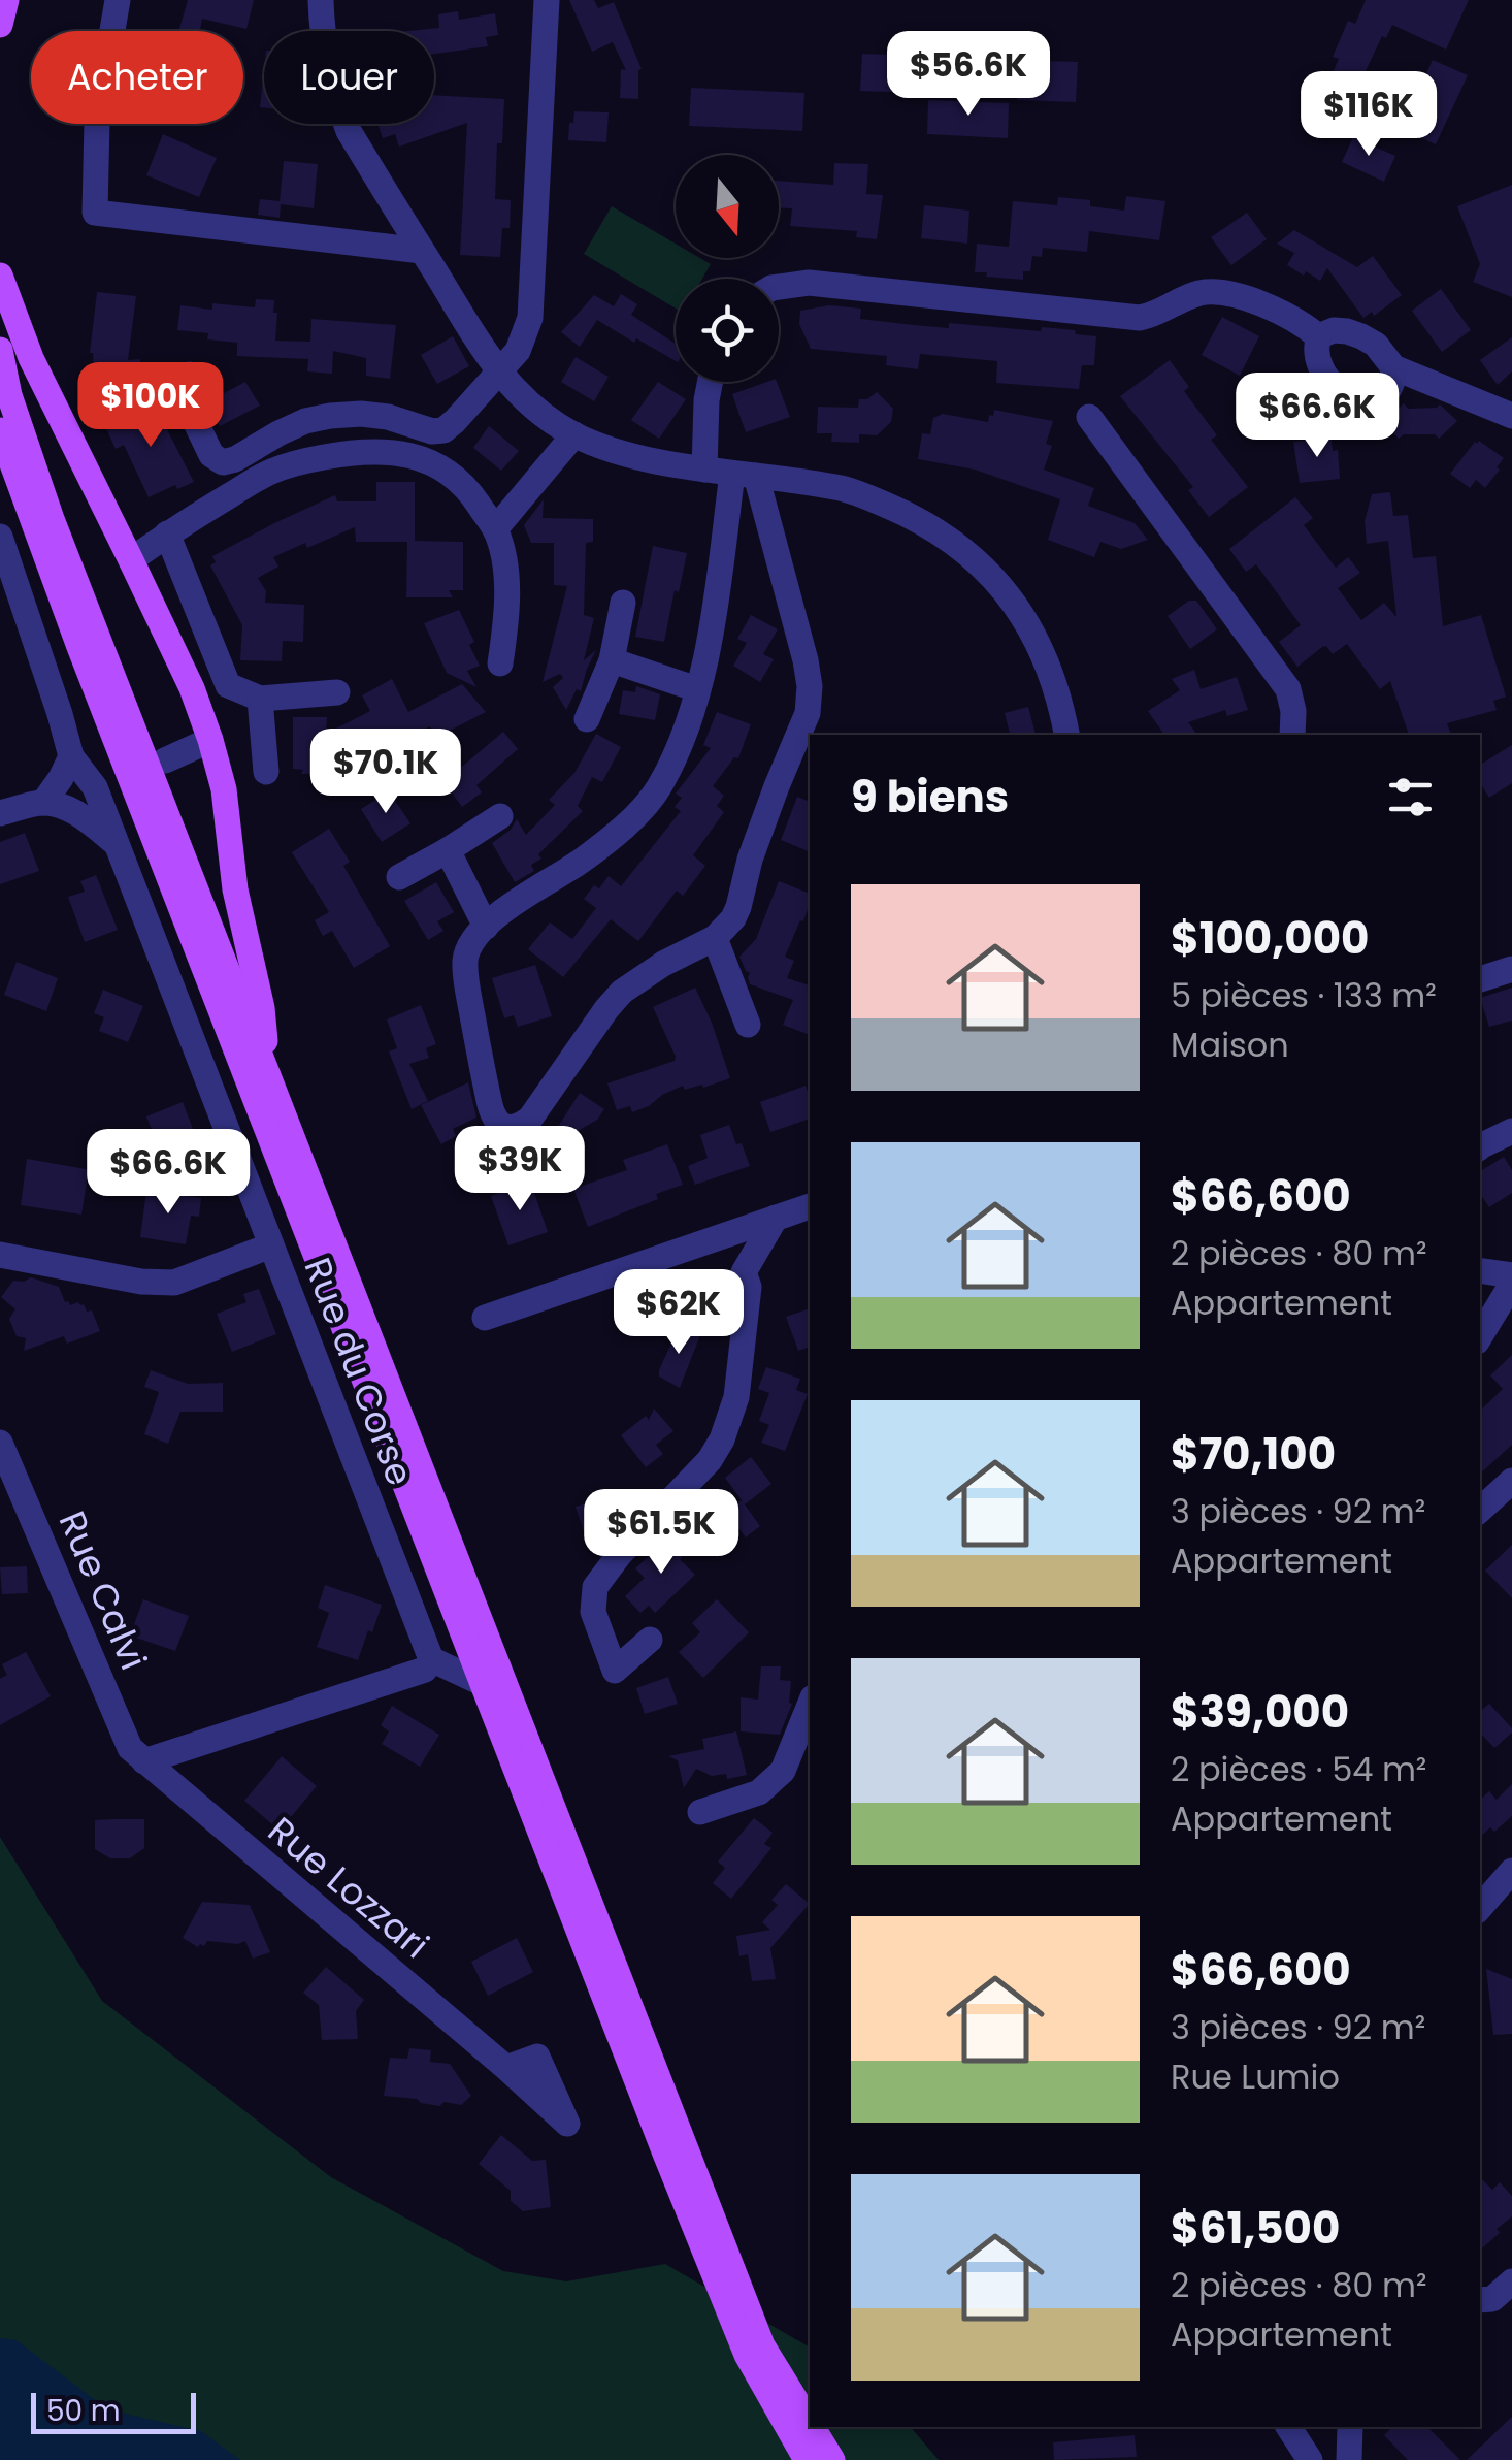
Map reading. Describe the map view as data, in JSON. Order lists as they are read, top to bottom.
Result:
{
  "streets": {
    "street": ["Rue du Corse", "Rue Calvi", "Rue Lozzari"]
  },
  "crossings": [
    ["Rue Calvi", "Rue Lozzari"]
  ],
  "scale_bar": "50 m",
  "north": "bottom",
  "page": {
    "price": [
      "$56.6K",
      "$116K",
      "$100K",
      "$66.6K",
      "$70.1K",
      "$39K",
      "$66.6K",
      "$62K",
      "$61.5K"
    ],
    "chip": ["Acheter", "Louer"],
    "heading": "9 biens",
    "list": [
      {
        "name": "$100,000",
        "note": "5 pièces · 133 m² · Maison"
      },
      {
        "name": "$66,600",
        "note": "2 pièces · 80 m² · Appartement"
      },
      {
        "name": "$70,100",
        "note": "3 pièces · 92 m² · Appartement"
      },
      {
        "name": "$39,000",
        "note": "2 pièces · 54 m² · Appartement"
      },
      {
        "name": "$66,600",
        "note": "3 pièces · 92 m² · Rue Lumio"
      },
      {
        "name": "$61,500",
        "note": "2 pièces · 80 m² · Appartement"
      }
    ],
    "scale": "50 m"
  }
}
